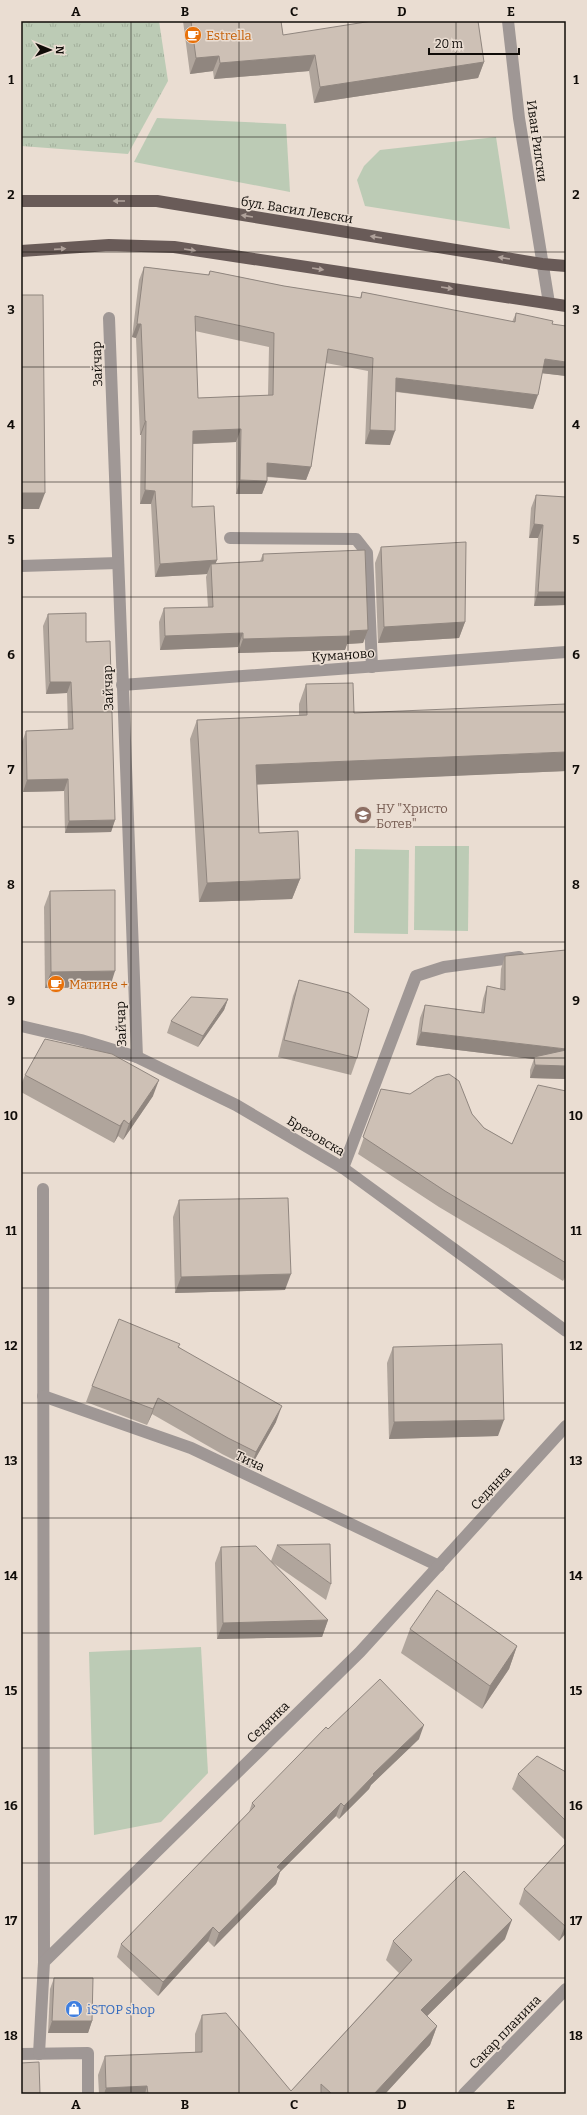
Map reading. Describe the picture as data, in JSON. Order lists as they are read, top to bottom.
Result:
{
  "streets": {
    "main road": ["бул. Васил Левски"],
    "street": [
      "Иван Рилски",
      "Зайчар",
      "Куманово",
      "Брезовска",
      "Тича",
      "Седянка",
      "Сакар планина"
    ]
  },
  "crossings": [
    ["Иван Рилски", "бул. Васил Левски"],
    ["Зайчар", "Куманово"],
    ["Зайчар", "Брезовска"],
    ["Тича", "Седянка"]
  ],
  "places": {
    "cafe": ["Estrella", "Матине +"],
    "school or university": ["НУ \"Христо Ботев\""],
    "shop": ["iSTOP shop"]
  },
  "scale_bar": "20 m",
  "north": "right",
  "grid": {
    "columns": [
      "A",
      "B",
      "C",
      "D",
      "E"
    ],
    "rows": [
      "1",
      "2",
      "3",
      "4",
      "5",
      "6",
      "7",
      "8",
      "9",
      "10",
      "11",
      "12",
      "13",
      "14",
      "15",
      "16",
      "17",
      "18"
    ]
  }
}
